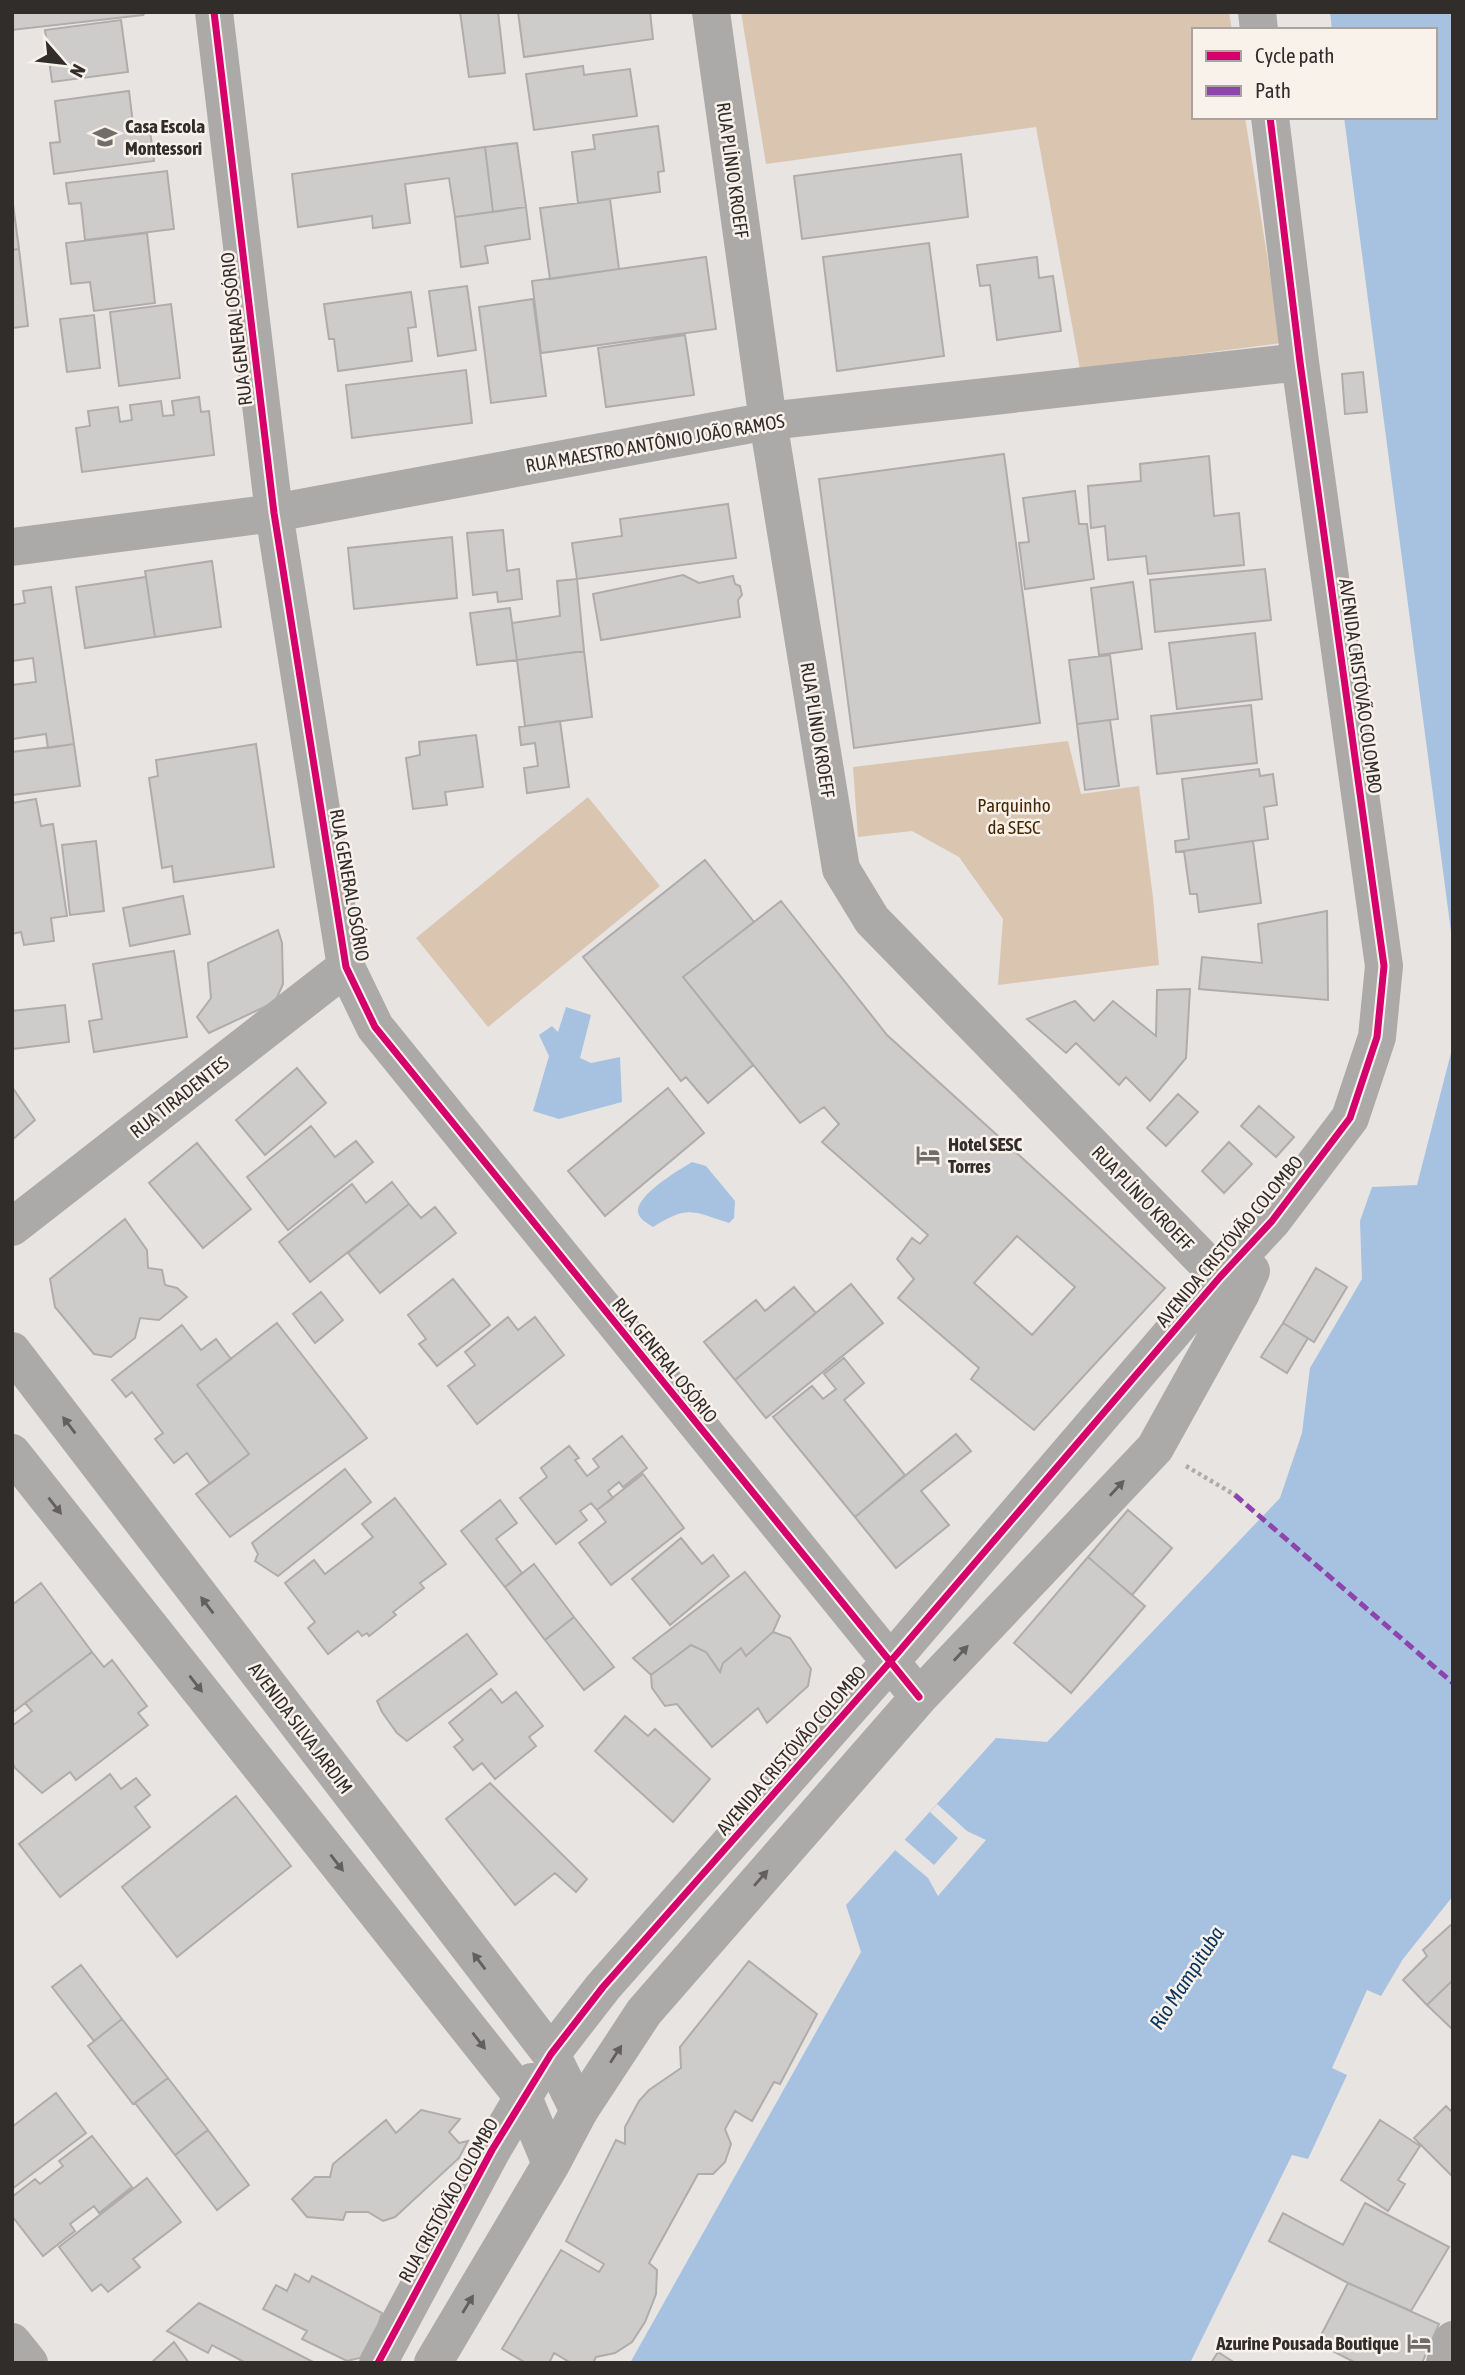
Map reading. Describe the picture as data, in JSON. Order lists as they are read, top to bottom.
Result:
{
  "streets": {
    "street": [
      "RUA PLÍNIO KROEFF",
      "RUA GENERAL OSÓRIO",
      "RUA MAESTRO ANTÔNIO JOÃO RAMOS",
      "AVENIDA CRISTÓVÃO COLOMBO",
      "RUA TIRADENTES",
      "AVENIDA SILVA JARDIM",
      "RUA CRISTÓVÃO COLOMBO"
    ]
  },
  "crossings": [
    ["RUA PLÍNIO KROEFF", "RUA MAESTRO ANTÔNIO JOÃO RAMOS"],
    ["RUA PLÍNIO KROEFF", "AVENIDA CRISTÓVÃO COLOMBO"],
    ["RUA GENERAL OSÓRIO", "RUA MAESTRO ANTÔNIO JOÃO RAMOS"],
    ["RUA GENERAL OSÓRIO", "AVENIDA CRISTÓVÃO COLOMBO"],
    ["RUA GENERAL OSÓRIO", "RUA TIRADENTES"],
    ["RUA MAESTRO ANTÔNIO JOÃO RAMOS", "AVENIDA CRISTÓVÃO COLOMBO"],
    ["AVENIDA CRISTÓVÃO COLOMBO", "AVENIDA SILVA JARDIM"],
    ["AVENIDA CRISTÓVÃO COLOMBO", "RUA CRISTÓVÃO COLOMBO"],
    ["AVENIDA SILVA JARDIM", "RUA CRISTÓVÃO COLOMBO"]
  ],
  "water": ["Rio Mampituba"],
  "parks": ["Parquinho da SESC"],
  "places": {
    "school or university": ["Casa Escola Montessori"],
    "hotel": ["Hotel SESC Torres", "Azurine Pousada Boutique"]
  },
  "legend": ["Cycle path", "Path"],
  "north": "bottom right"
}
